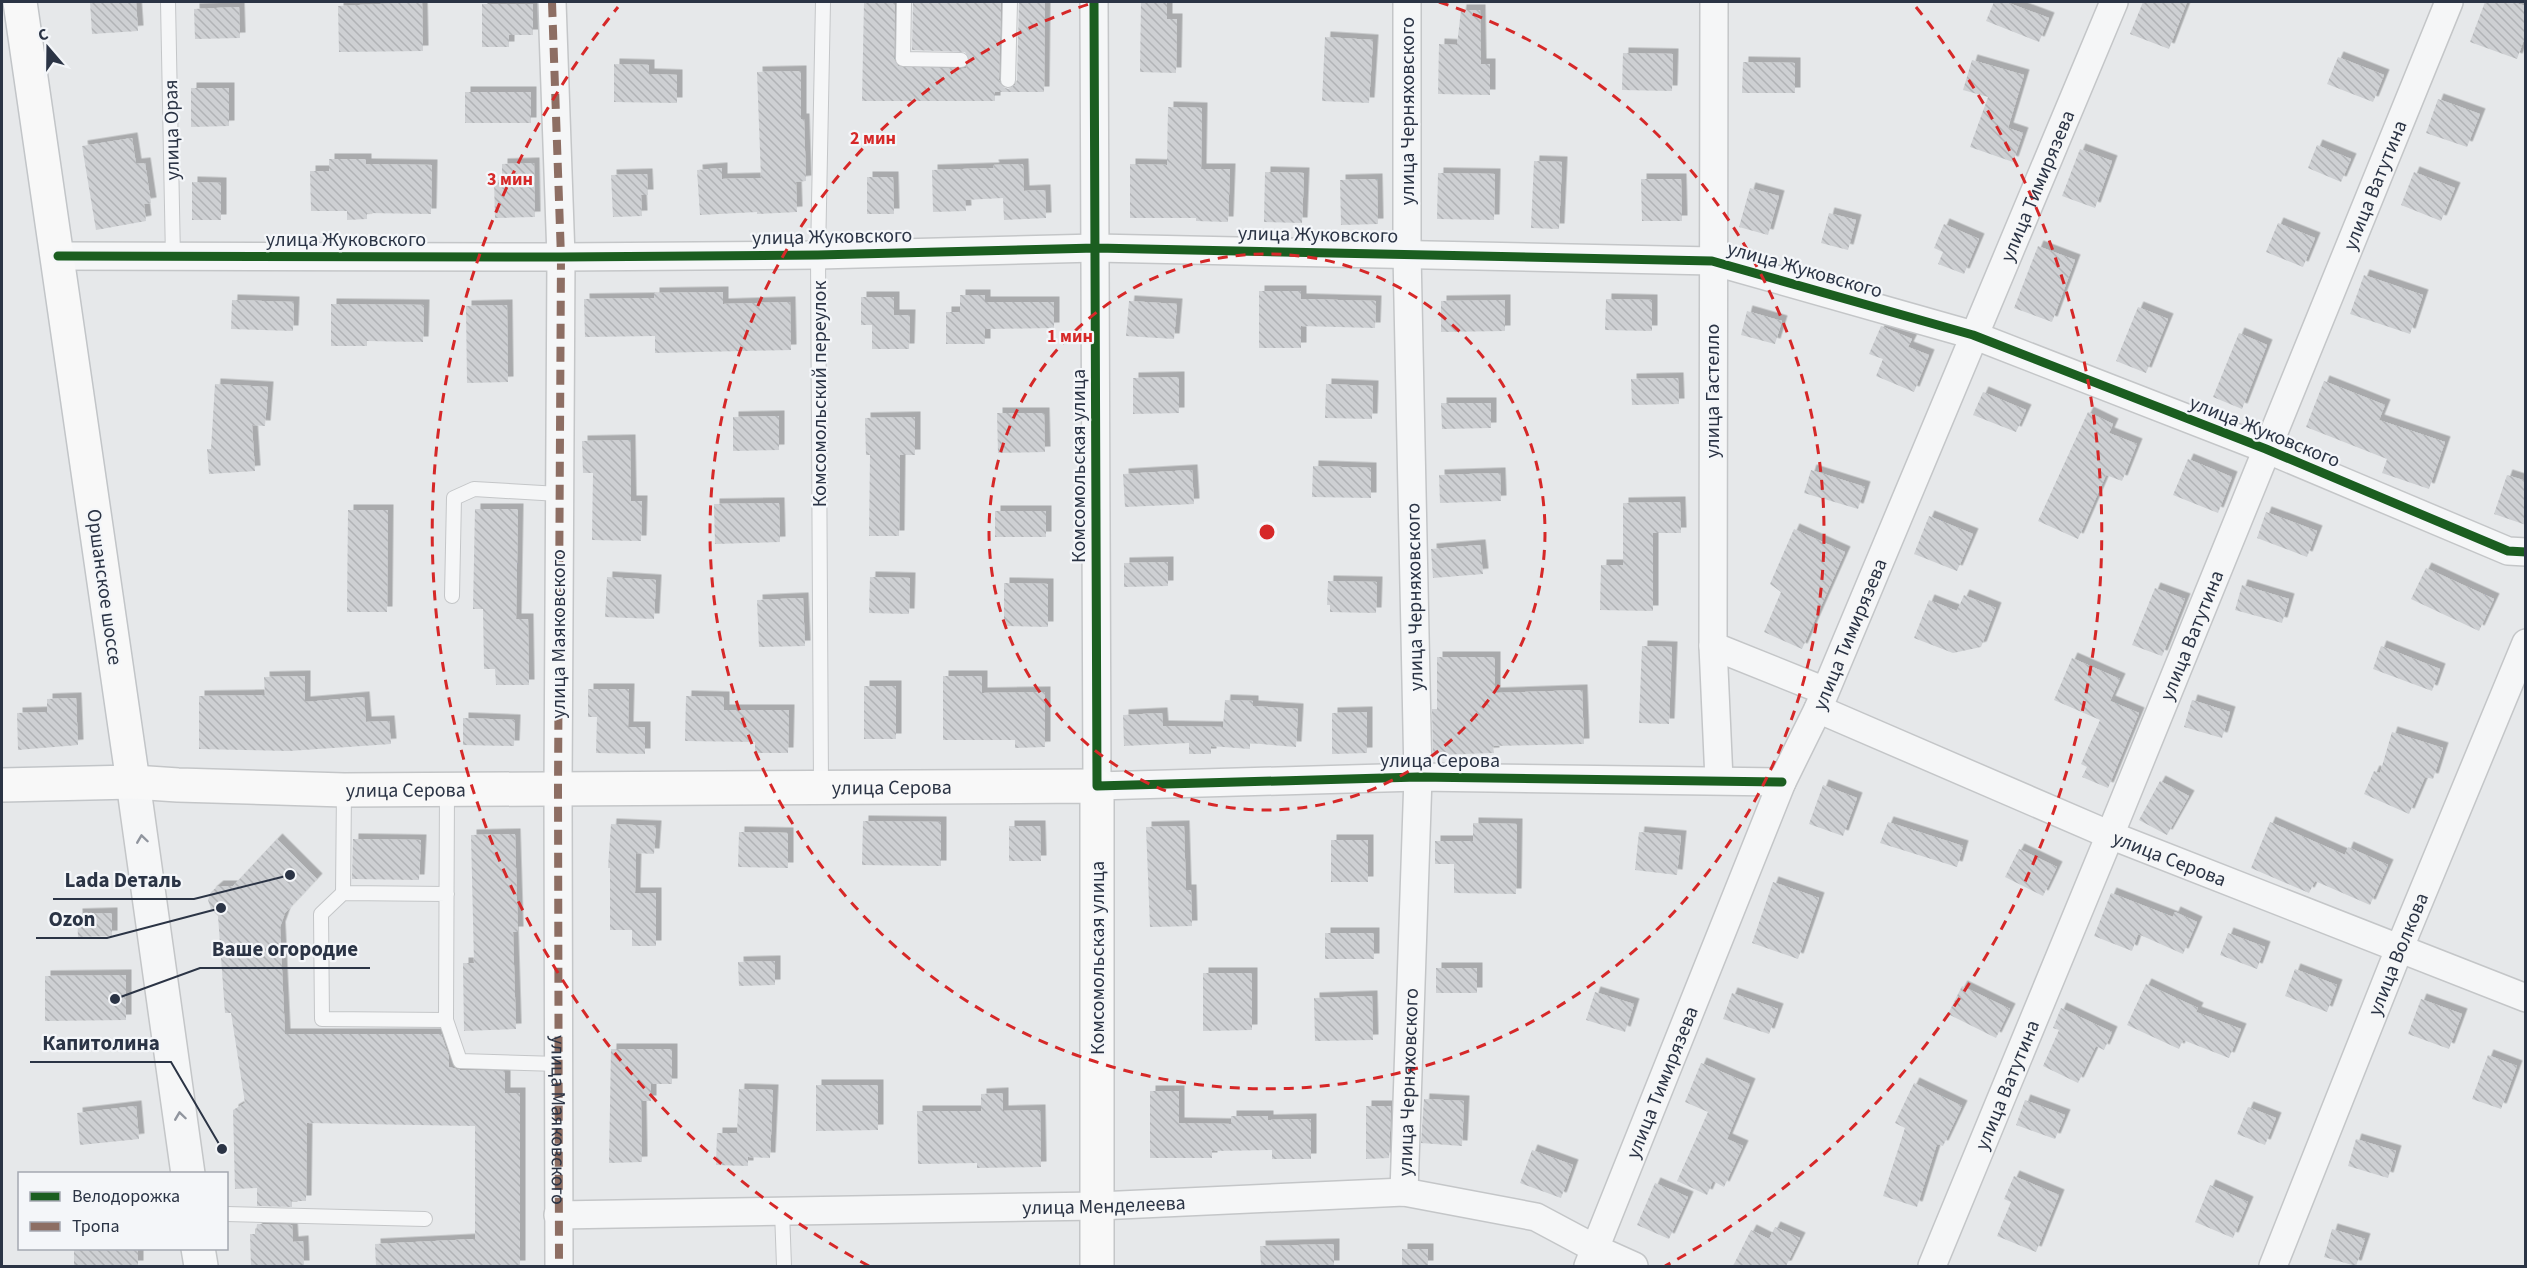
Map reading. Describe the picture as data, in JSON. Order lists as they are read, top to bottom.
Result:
{
  "streets": {
    "main road": ["Комсомольская улица", "Оршанское шоссе", "улица Серова"],
    "street": [
      "улица Черняховского",
      "улица Ватутина",
      "улица Тимирязева",
      "улица Жуковского",
      "улица Гастелло",
      "улица Маяковского",
      "улица Волкова",
      "улица Менделеева"
    ],
    "lane": ["улица Орая", "Комсомольский переулок"]
  },
  "crossings": [
    ["улица Черняховского", "улица Жуковского"],
    ["улица Черняховского", "улица Серова"],
    ["улица Черняховского", "улица Менделеева"],
    ["улица Орая", "улица Жуковского"],
    ["улица Ватутина", "улица Жуковского"],
    ["улица Ватутина", "улица Серова"],
    ["улица Тимирязева", "улица Жуковского"],
    ["улица Тимирязева", "улица Серова"],
    ["улица Тимирязева", "улица Менделеева"],
    ["улица Жуковского", "улица Гастелло"],
    ["улица Жуковского", "Комсомольский переулок"],
    ["улица Жуковского", "Комсомольская улица"],
    ["улица Жуковского", "Оршанское шоссе"],
    ["улица Жуковского", "улица Маяковского"],
    ["улица Гастелло", "улица Серова"],
    ["Комсомольский переулок", "улица Серова"],
    ["Комсомольская улица", "улица Серова"],
    ["Комсомольская улица", "улица Менделеева"],
    ["Оршанское шоссе", "улица Серова"],
    ["улица Маяковского", "улица Серова"],
    ["улица Маяковского", "улица Менделеева"],
    ["улица Серова", "улица Волкова"]
  ],
  "places": [
    "Lada Dеталь",
    "Ozon",
    "Ваше огородие",
    "Капитолина"
  ],
  "legend": ["Велодорожка", "Тропа"],
  "north": "top",
  "rings": ["2 мин", "3 мин", "1 мин"]
}
